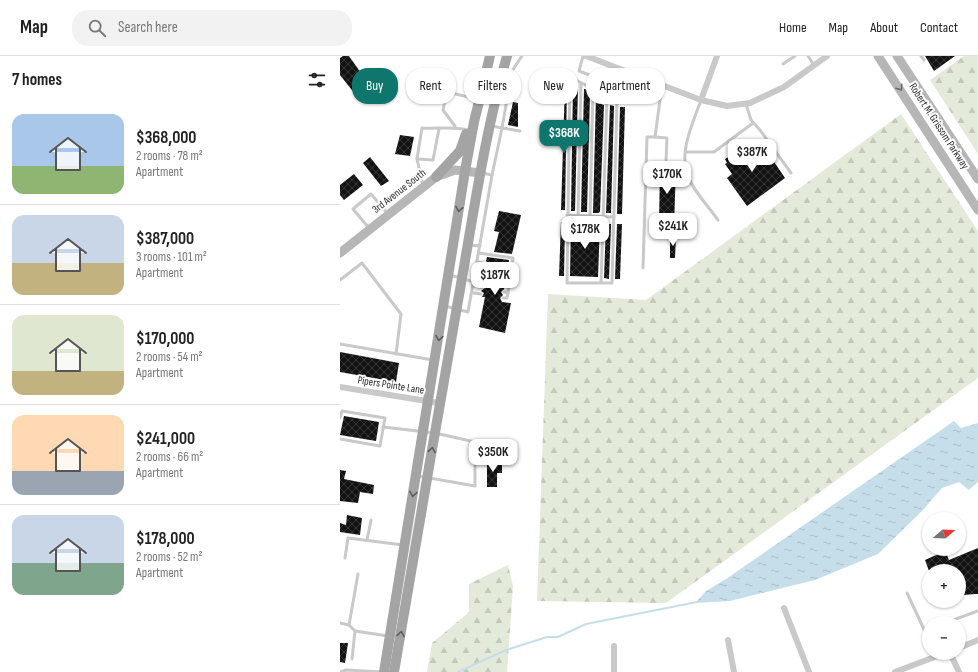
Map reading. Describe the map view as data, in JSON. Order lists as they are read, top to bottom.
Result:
{
  "streets": {
    "main road": ["Robert M. Grissom Parkway", "3rd Avenue South"],
    "street": ["Pipers Pointe Lane"]
  },
  "north": "right",
  "page": {
    "header": "Map",
    "search": "Search here",
    "nav": [
      "Home",
      "Map",
      "About",
      "Contact"
    ],
    "heading": "7 homes",
    "chip": [
      "Buy",
      "Rent",
      "Filters",
      "New",
      "Apartment"
    ],
    "list": [
      {
        "name": "$368,000",
        "note": "2 rooms · 78 m² · Apartment"
      },
      {
        "name": "$387,000",
        "note": "3 rooms · 101 m² · Apartment"
      },
      {
        "name": "$170,000",
        "note": "2 rooms · 54 m² · Apartment"
      },
      {
        "name": "$241,000",
        "note": "2 rooms · 66 m² · Apartment"
      },
      {
        "name": "$178,000",
        "note": "2 rooms · 52 m² · Apartment"
      }
    ],
    "price": [
      "$368K",
      "$387K",
      "$170K",
      "$241K",
      "$178K",
      "$187K",
      "$350K"
    ],
    "map_buttons": ["+", "−"]
  }
}
